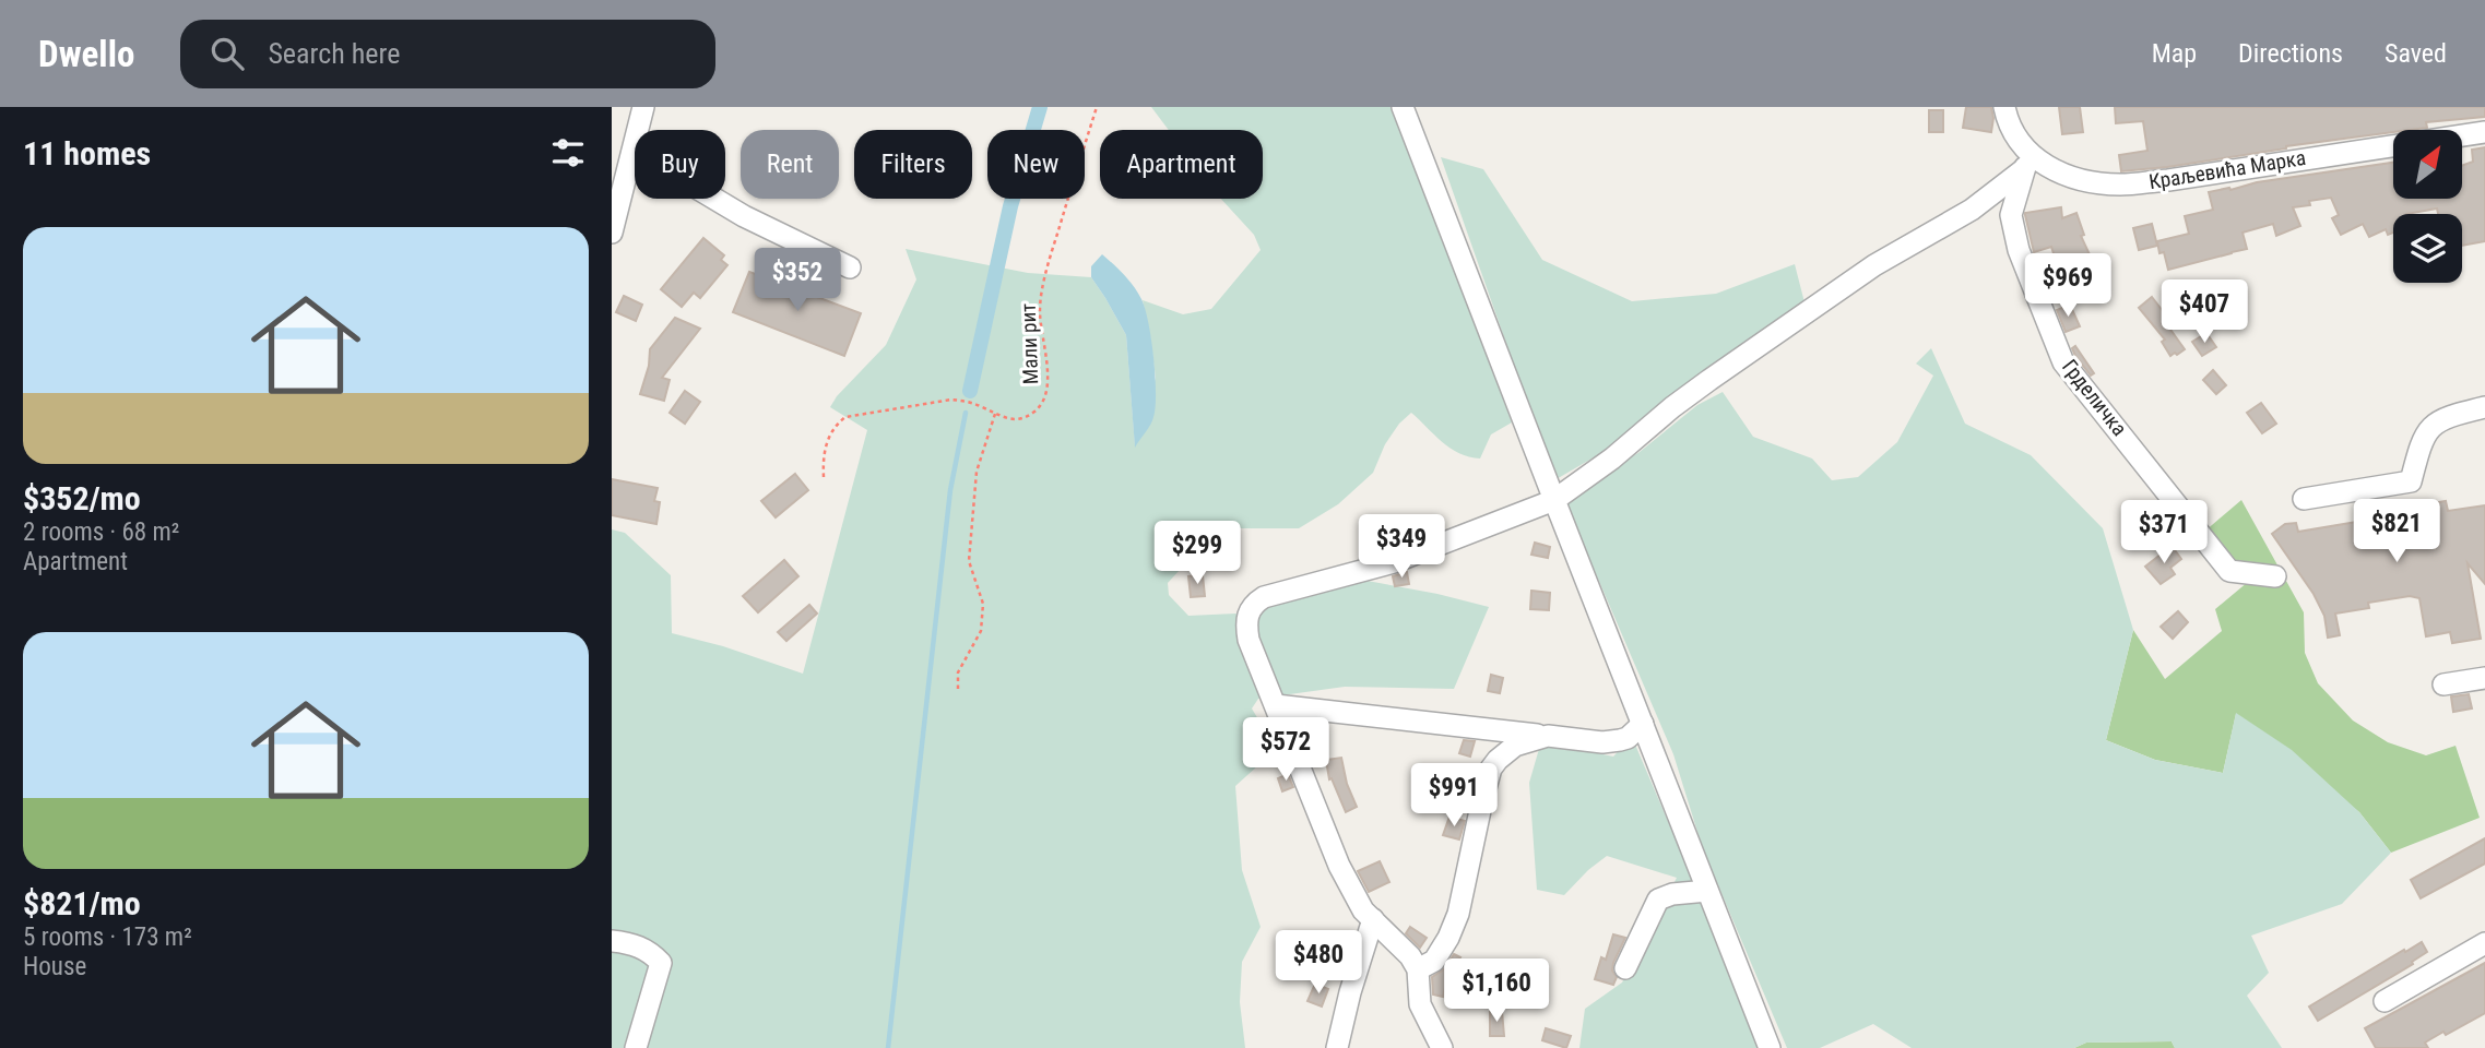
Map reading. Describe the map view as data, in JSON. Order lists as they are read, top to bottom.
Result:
{
  "streets": {
    "street": ["Краљевића Марка", "Грделичка"],
    "path": ["Мали рит"]
  },
  "crossings": [
    ["Краљевића Марка", "Грделичка"]
  ],
  "north": "top right",
  "page": {
    "header": "Dwello",
    "search": "Search here",
    "nav": ["Map", "Directions", "Saved"],
    "heading": "11 homes",
    "chip": [
      "Buy",
      "Rent",
      "Filters",
      "New",
      "Apartment"
    ],
    "list": [
      {
        "name": "$352/mo",
        "note": "2 rooms · 68 m² · Apartment"
      },
      {
        "name": "$821/mo",
        "note": "5 rooms · 173 m² · House"
      }
    ],
    "price": [
      "$352",
      "$969",
      "$407",
      "$821",
      "$371",
      "$349",
      "$299",
      "$572",
      "$991",
      "$480",
      "$1,160"
    ]
  }
}
